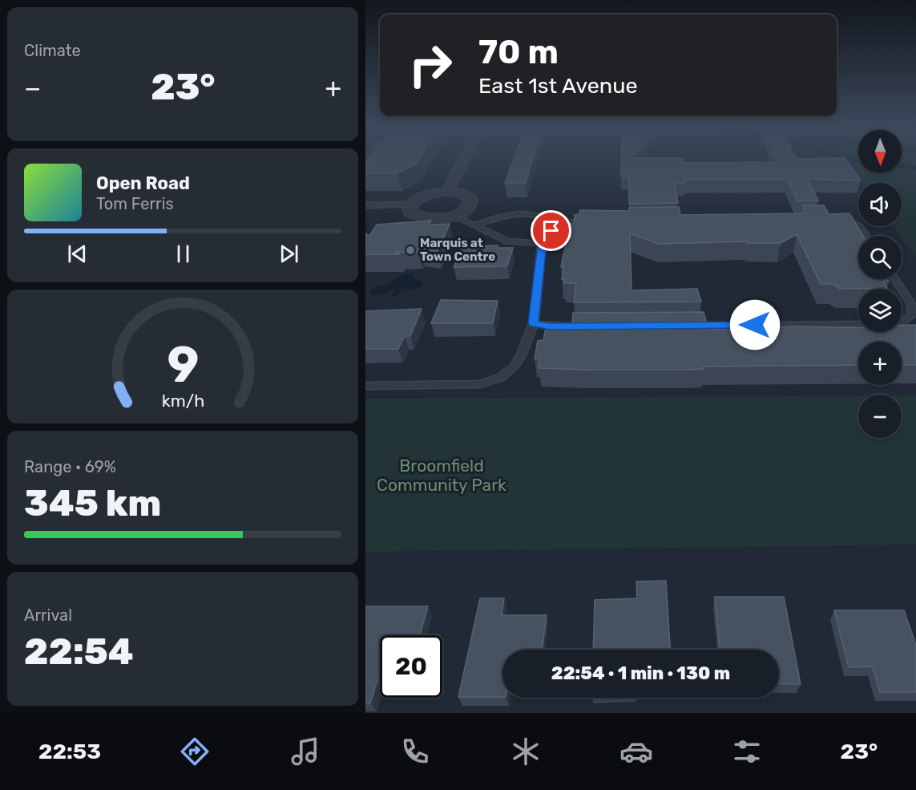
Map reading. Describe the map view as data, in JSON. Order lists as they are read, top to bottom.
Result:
{
  "parks": ["Broomfield Community Park"],
  "places": ["Marquis at Town Centre"],
  "north": "bottom",
  "page": {
    "tile": [
      "Climate",
      ["Range · 69%", "345 km"],
      ["Arrival", "22:54"]
    ],
    "turn": ["70 m", "East 1st Avenue"],
    "heat": ["−", "23°", "+"],
    "map_buttons": ["+", "−"],
    "song": ["Open Road", "Tom Ferris"],
    "limit": "20",
    "trip": "22:54 · 1 min · 130 m",
    "tabs": ["22:53", "23°"],
    "gauge": ["9", "km/h"]
  }
}
